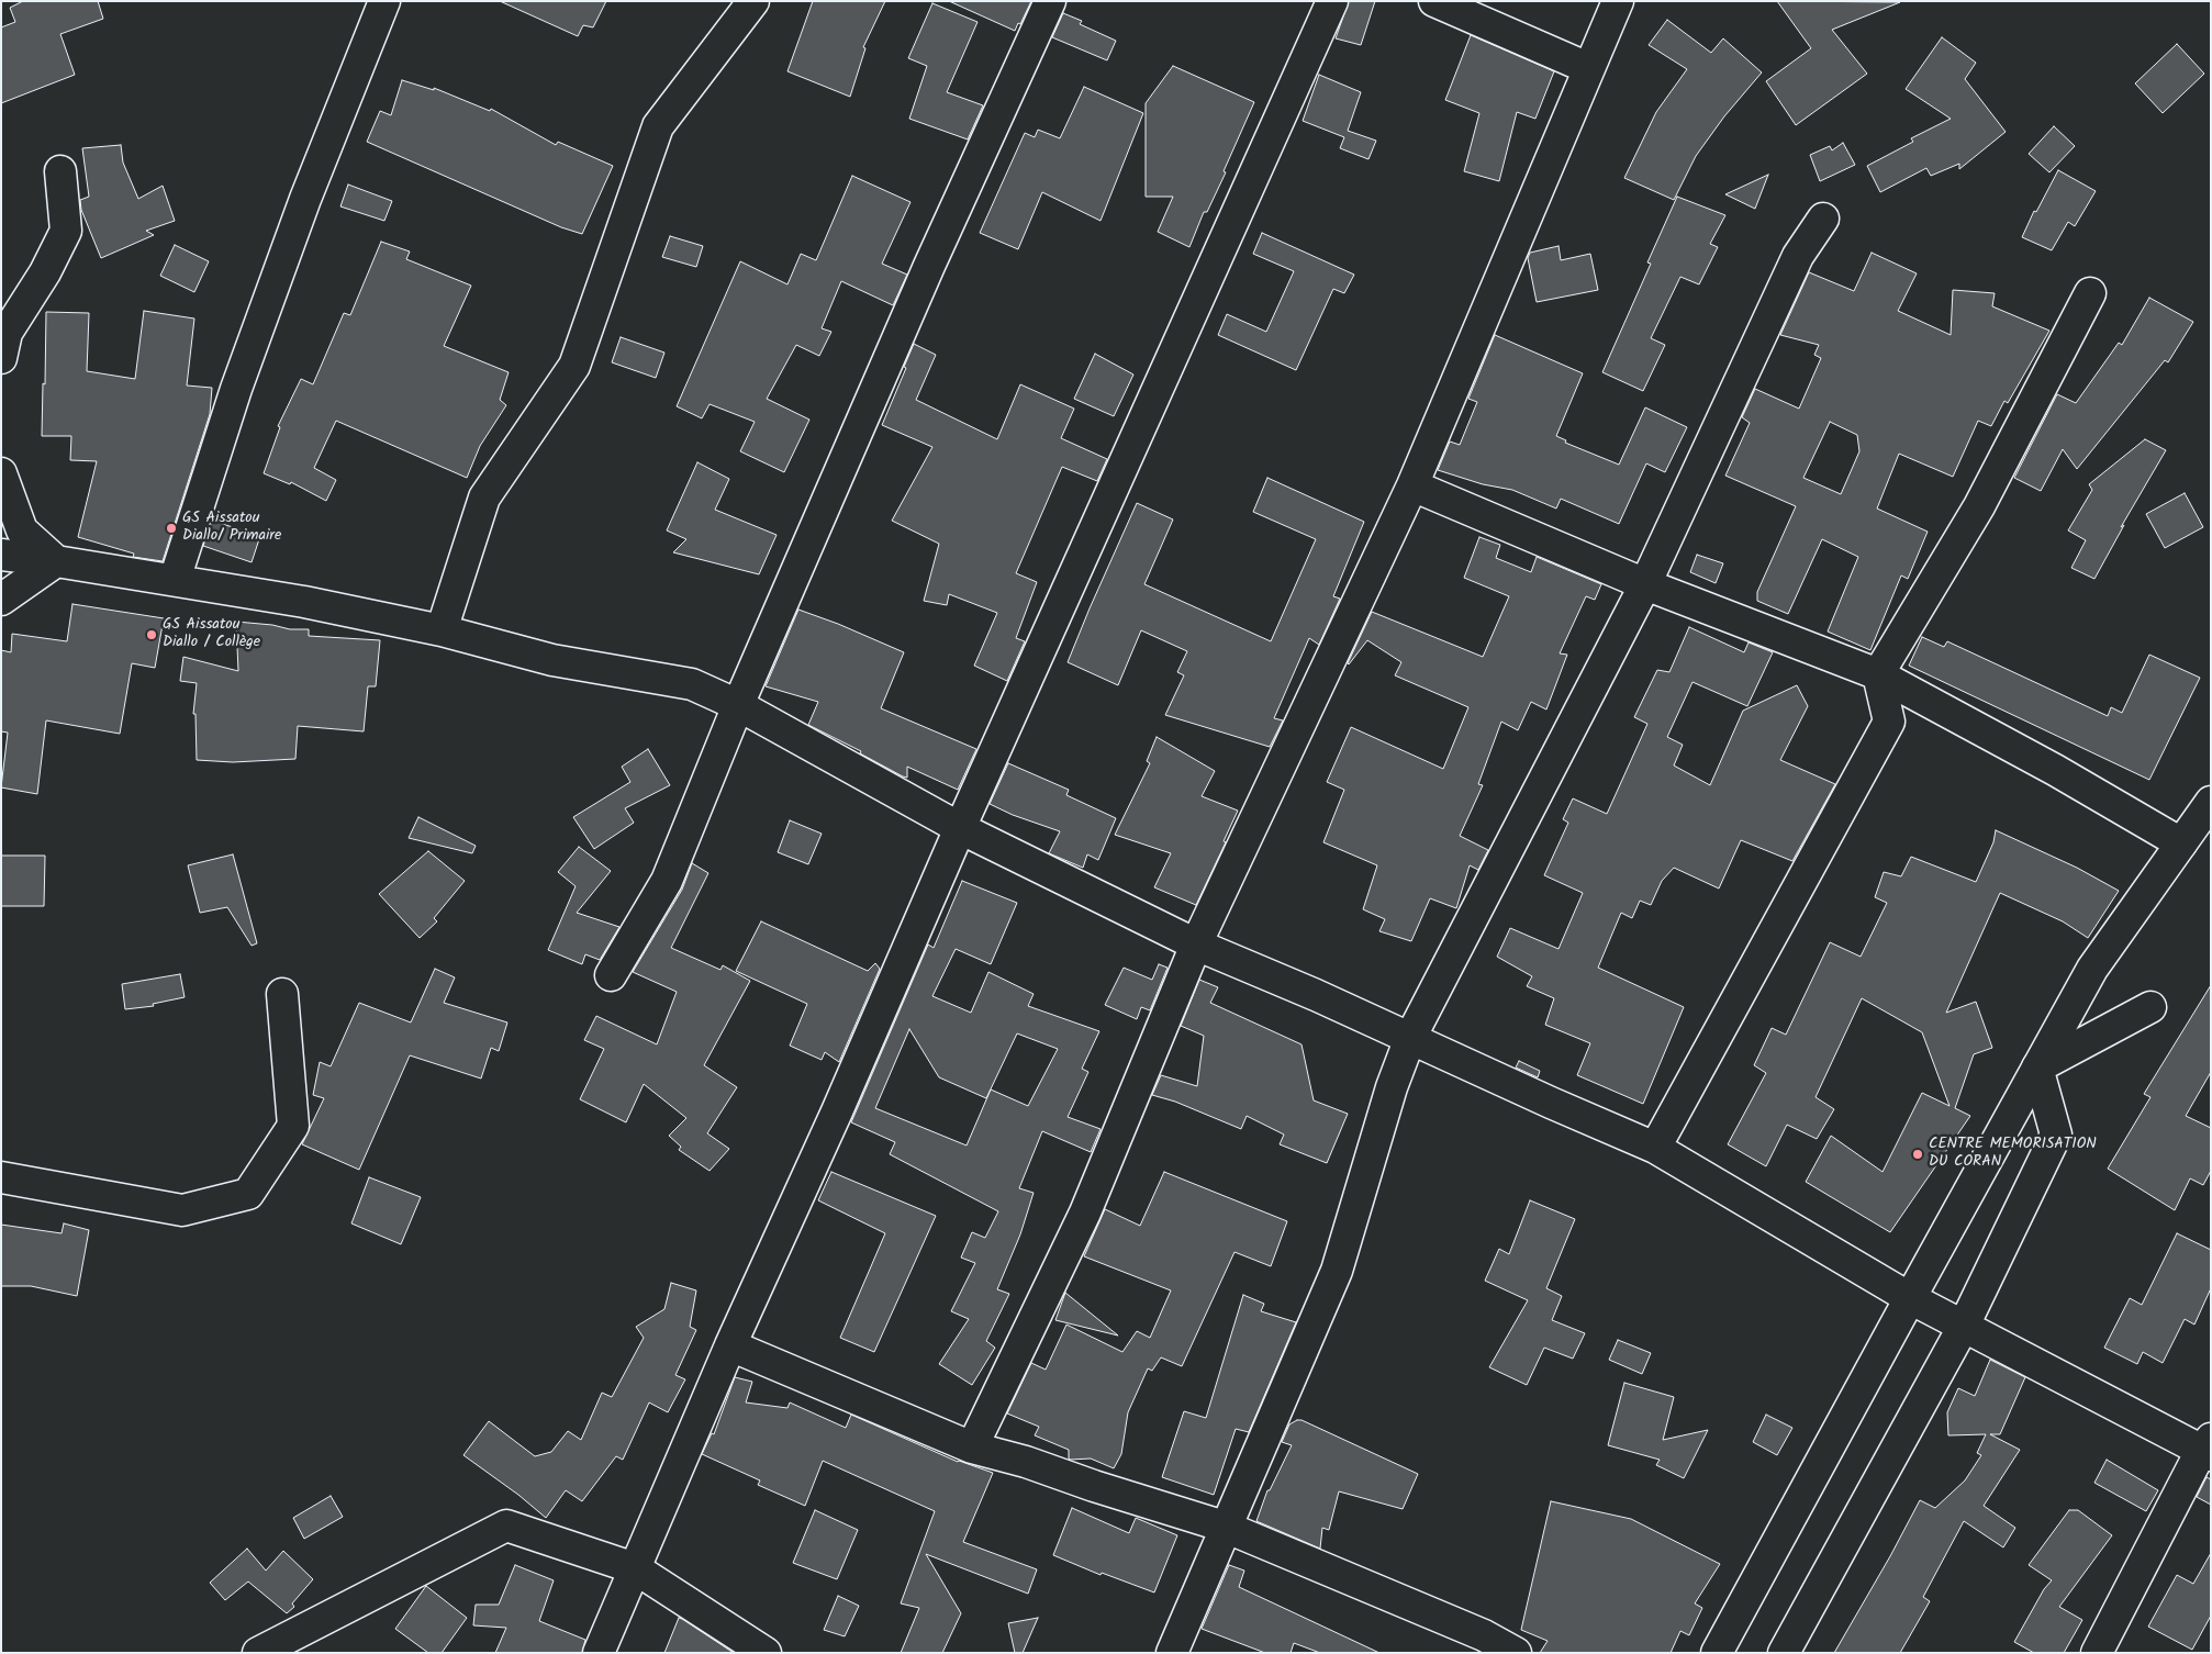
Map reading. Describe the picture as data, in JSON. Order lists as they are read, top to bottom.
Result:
{
  "places": ["GS Aissatou Diallo/ Primaire", "GS Aissatou Diallo / Collège", "CENTRE MEMORISATION DU CORAN"]
}
